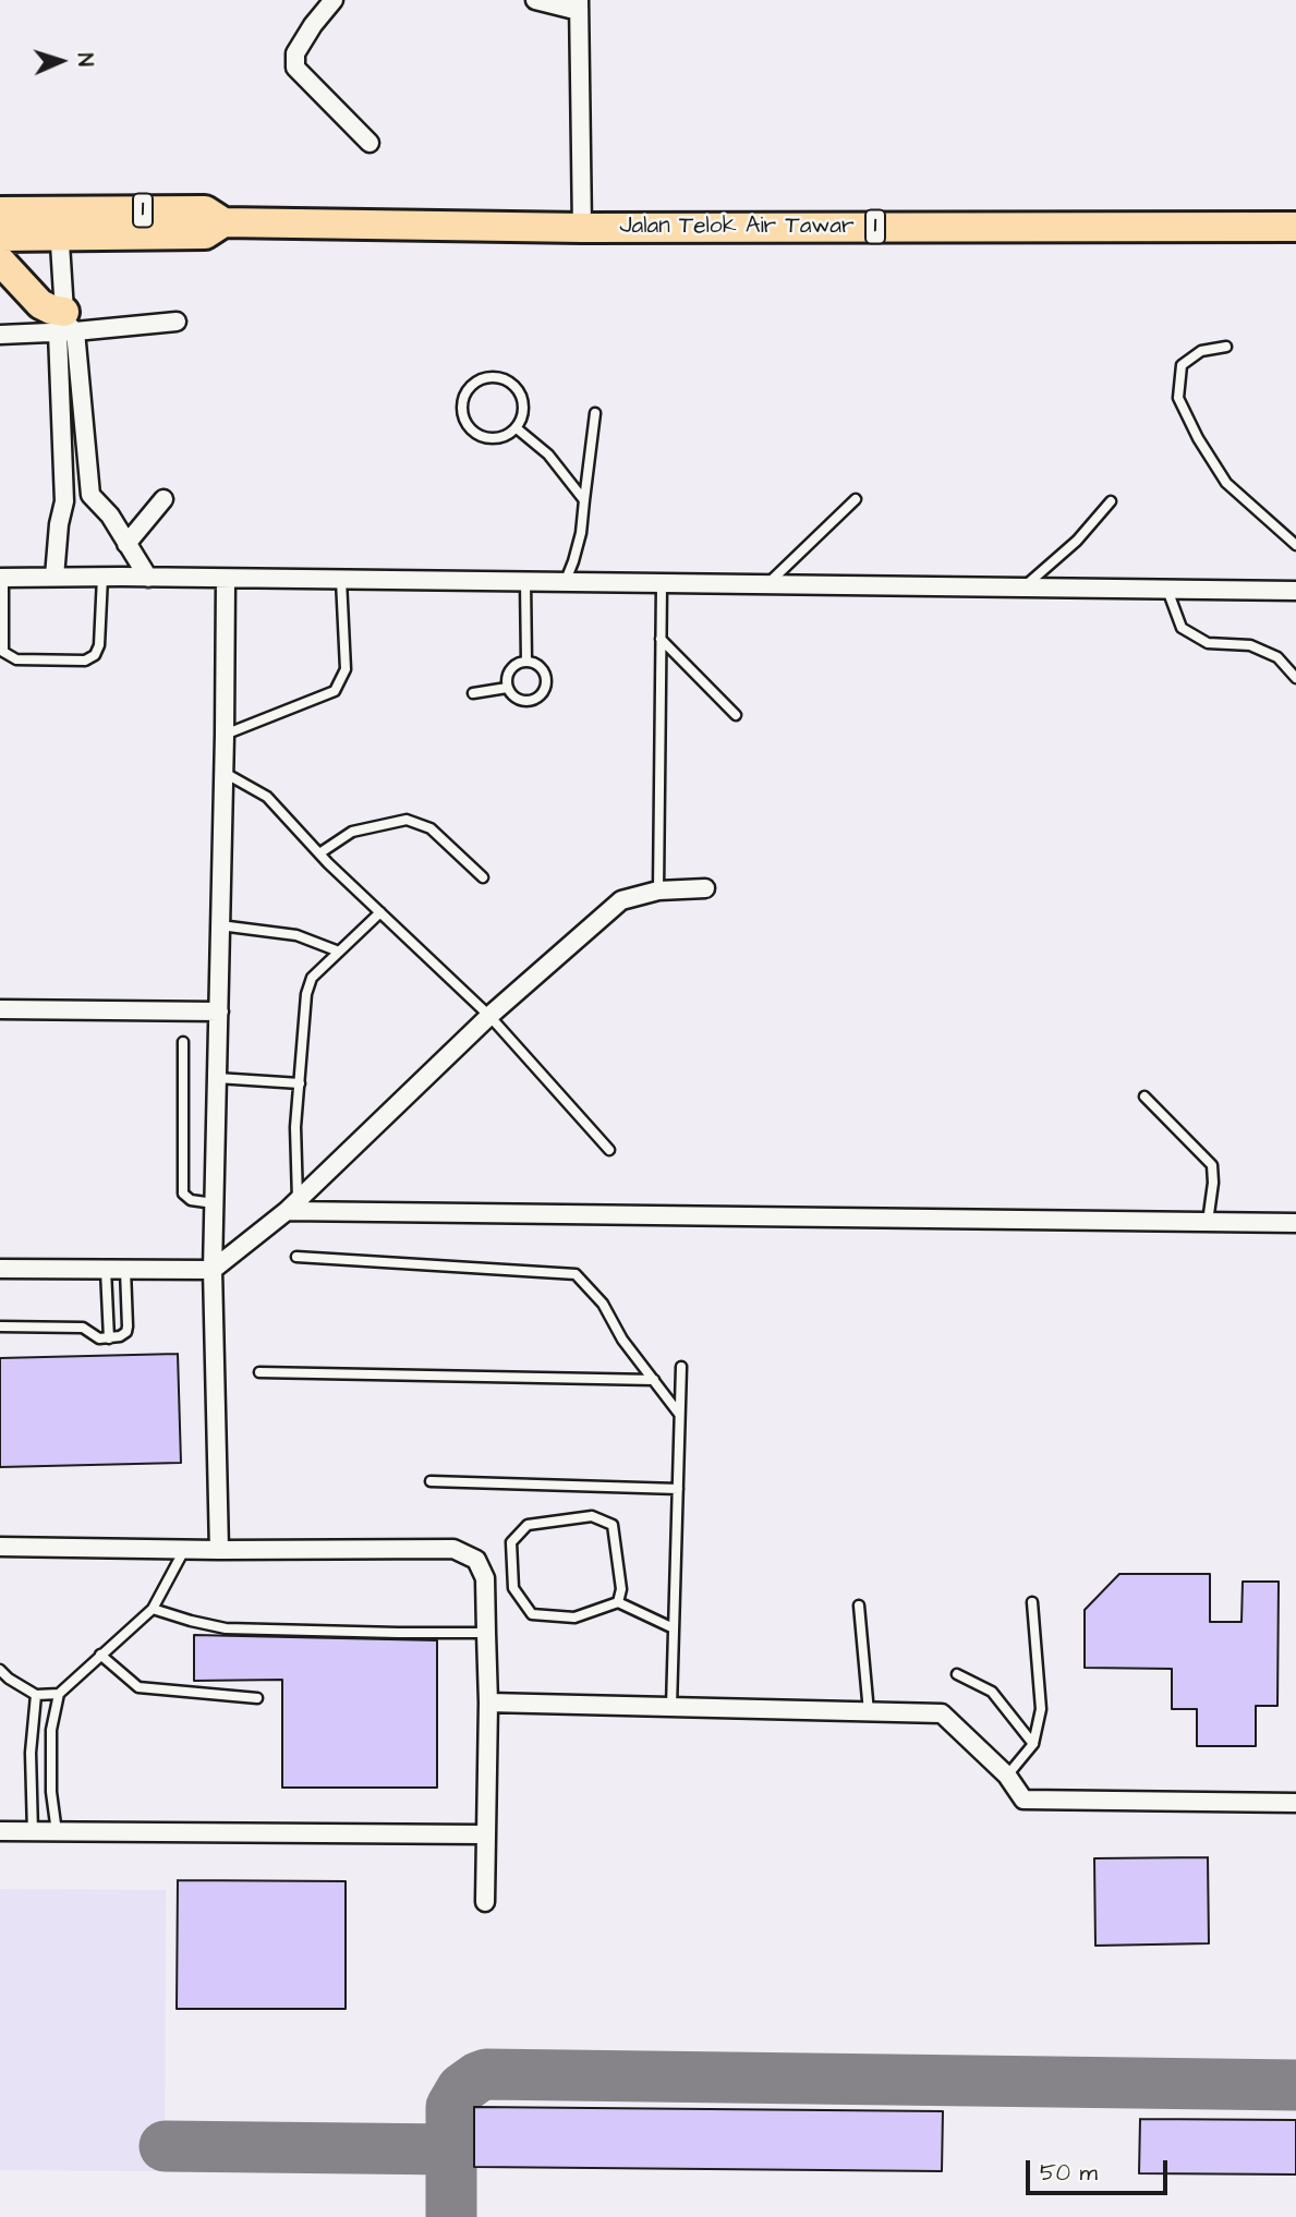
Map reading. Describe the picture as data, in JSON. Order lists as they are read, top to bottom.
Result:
{
  "streets": {
    "main road": ["1", "Jalan Telok Air Tawar"]
  },
  "scale_bar": "50 m",
  "north": "right"
}
